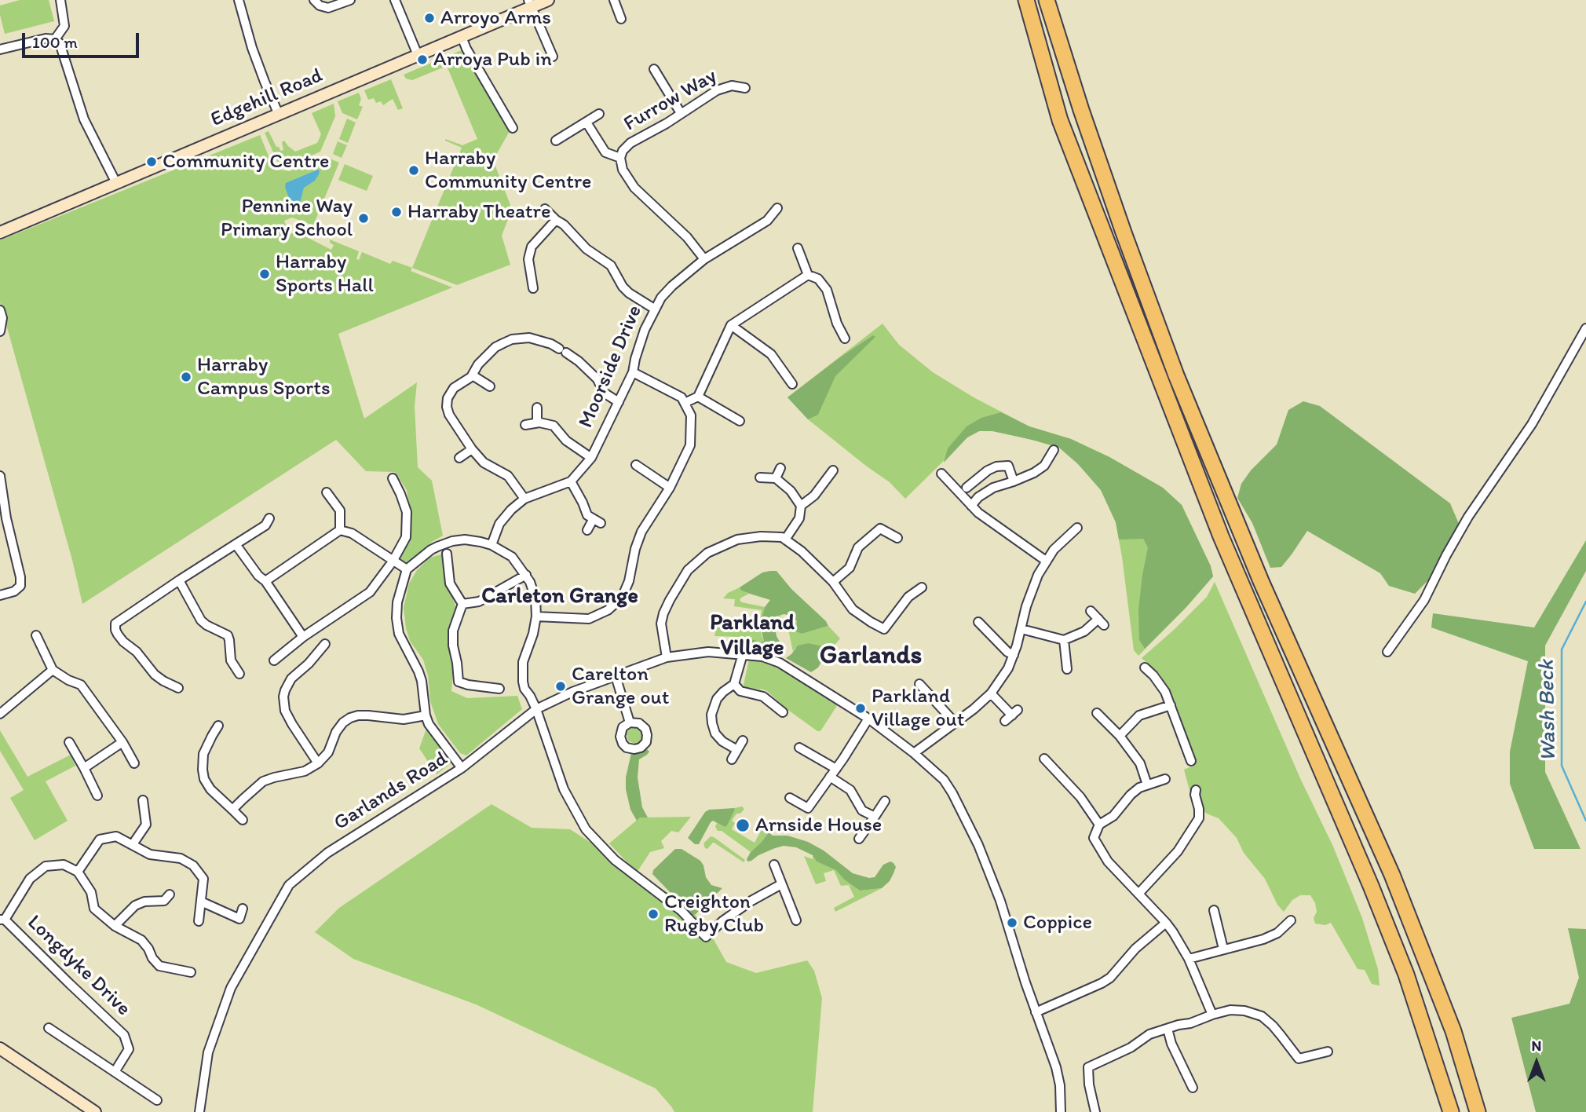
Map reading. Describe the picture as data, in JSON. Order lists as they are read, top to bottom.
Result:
{
  "streets": {
    "street": [
      "Edgehill Road",
      "Furrow Way",
      "Moorside Drive",
      "Garlands Road",
      "Longdyke Drive"
    ]
  },
  "districts": ["Carleton Grange", "Parkland Village", "Garlands"],
  "water": ["Wash Beck"],
  "places": [
    "Arroyo Arms",
    "Arroya Pub in",
    "Community Centre",
    "Harraby Community Centre",
    "Harraby Theatre",
    "Pennine Way Primary School",
    "Harraby Sports Hall",
    "Harraby Campus Sports",
    "Carelton Grange out",
    "Parkland Village out",
    "Arnside House",
    "Creighton Rugby Club",
    "Coppice"
  ],
  "scale_bar": "100 m",
  "north": "top"
}
